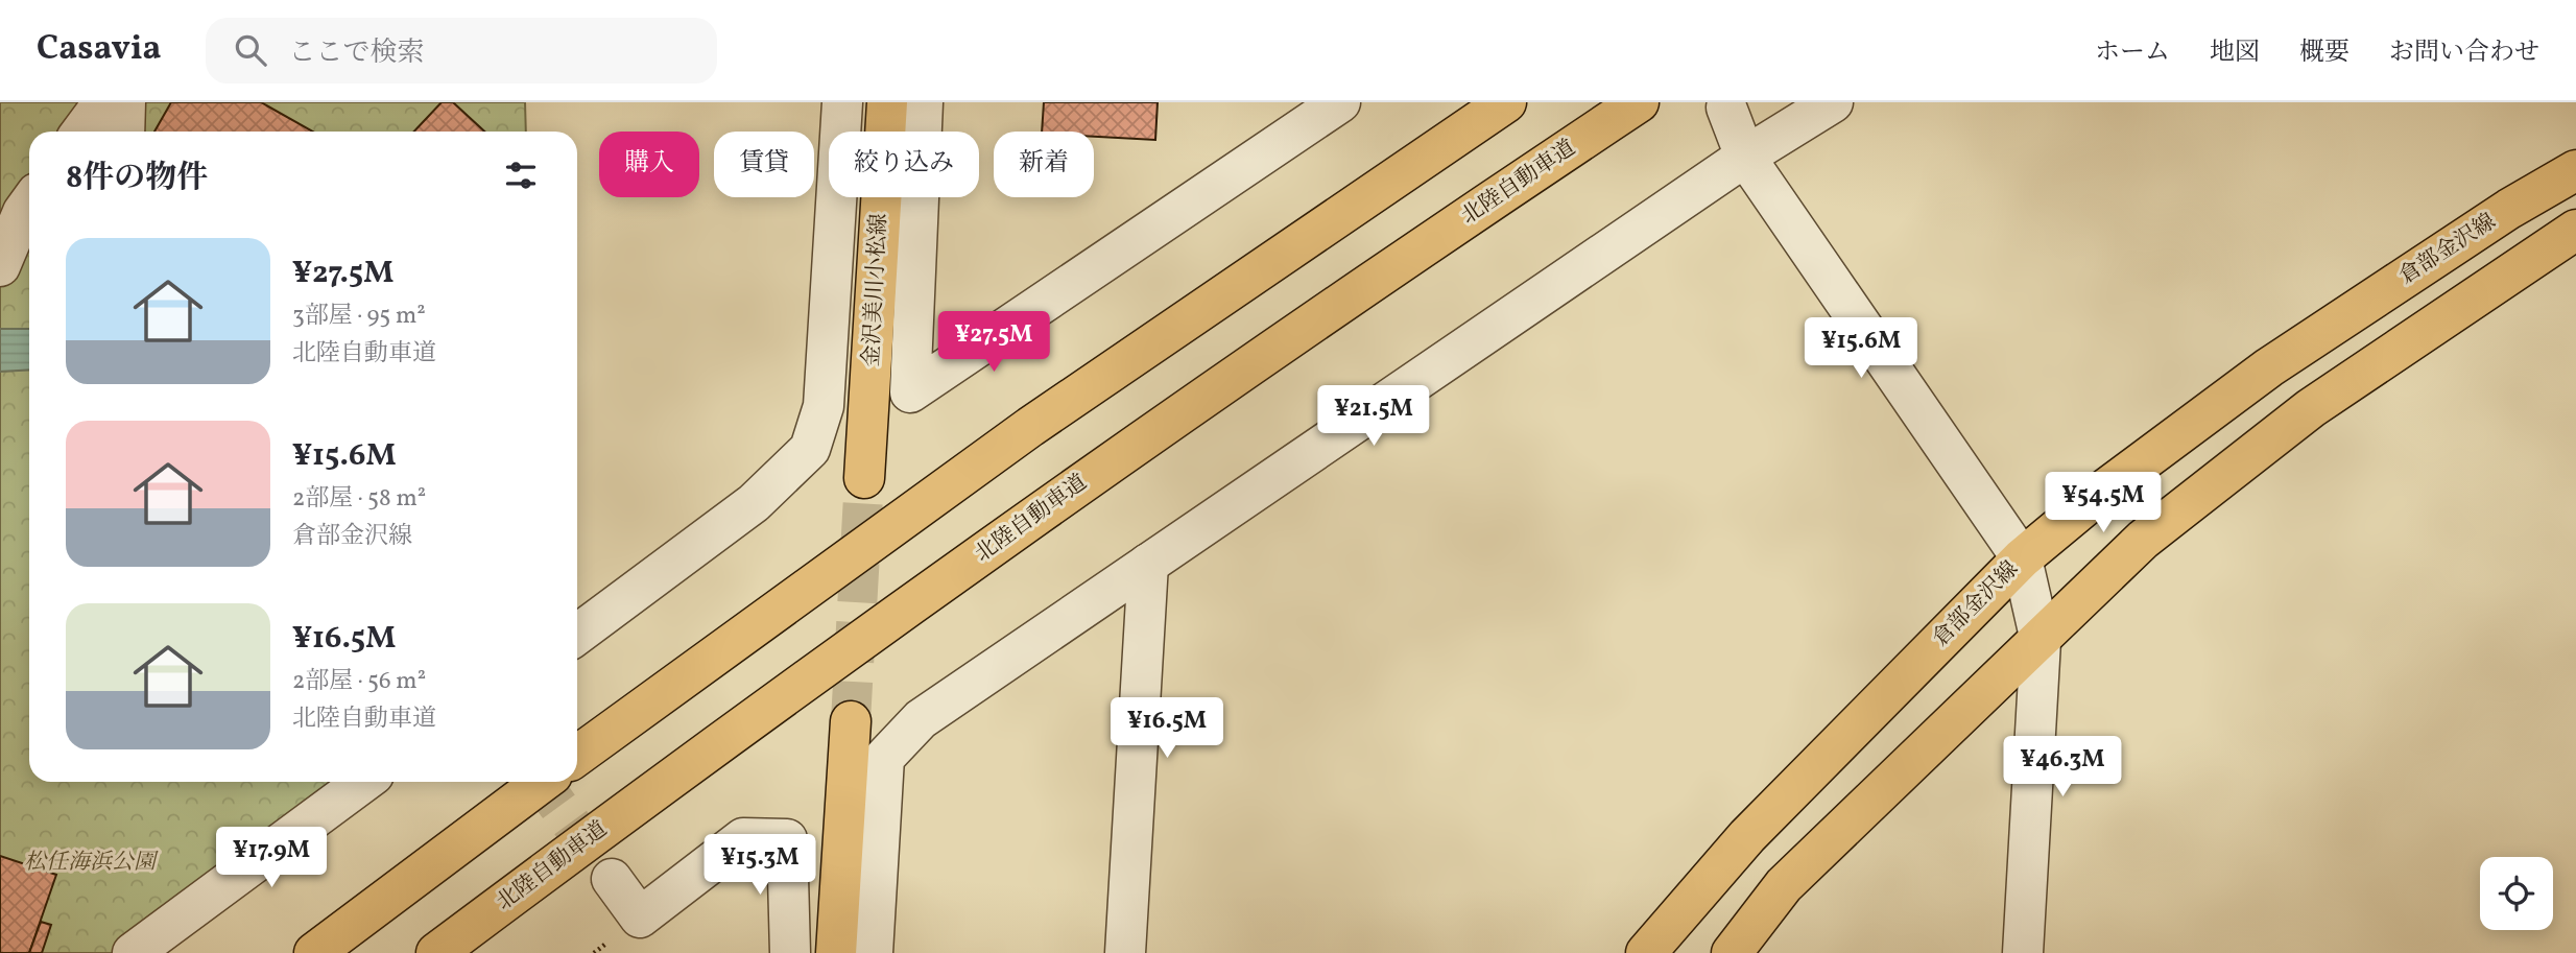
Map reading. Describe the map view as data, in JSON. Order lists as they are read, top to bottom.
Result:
{
  "streets": {
    "main road": ["北陸自動車道", "倉部金沢線", "金沢美川小松線"]
  },
  "parks": ["松任海浜公園"],
  "page": {
    "header": "Casavia",
    "search": "ここで検索",
    "nav": [
      "ホーム",
      "地図",
      "概要",
      "お問い合わせ"
    ],
    "chip": [
      "購入",
      "賃貸",
      "絞り込み",
      "新着"
    ],
    "heading": "8件の物件",
    "list": [
      {
        "name": "¥27.5M",
        "note": "3部屋 · 95 m² · 北陸自動車道"
      },
      {
        "name": "¥15.6M",
        "note": "2部屋 · 58 m² · 倉部金沢線"
      },
      {
        "name": "¥16.5M",
        "note": "2部屋 · 56 m² · 北陸自動車道"
      }
    ],
    "price": [
      "¥27.5M",
      "¥15.6M",
      "¥21.5M",
      "¥54.5M",
      "¥16.5M",
      "¥46.3M",
      "¥17.9M",
      "¥15.3M"
    ]
  }
}
